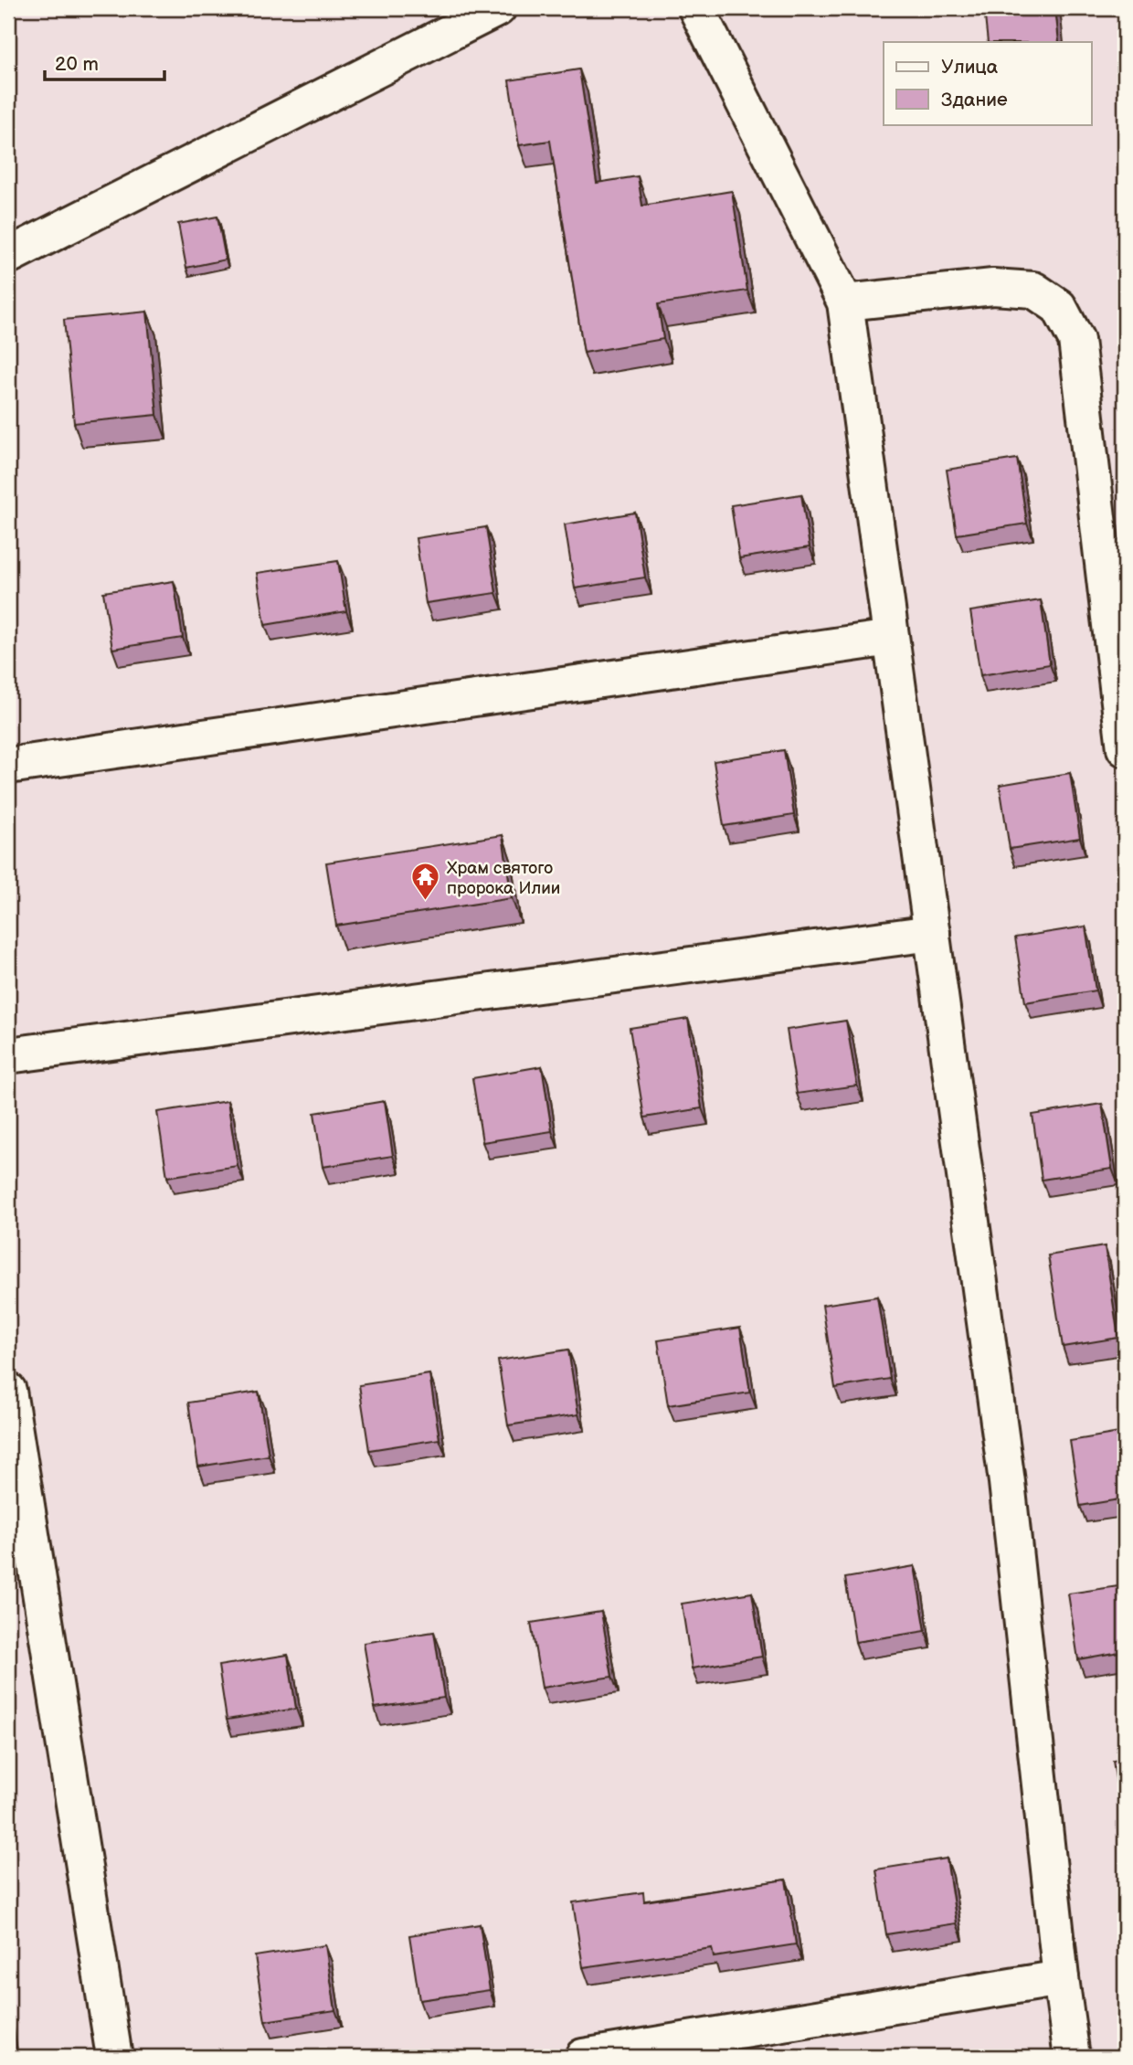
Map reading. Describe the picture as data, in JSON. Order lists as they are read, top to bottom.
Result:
{
  "places": {
    "temple": ["Храм святого пророка Илии"]
  },
  "legend": ["Улица", "Здание"],
  "scale_bar": "20 m"
}
